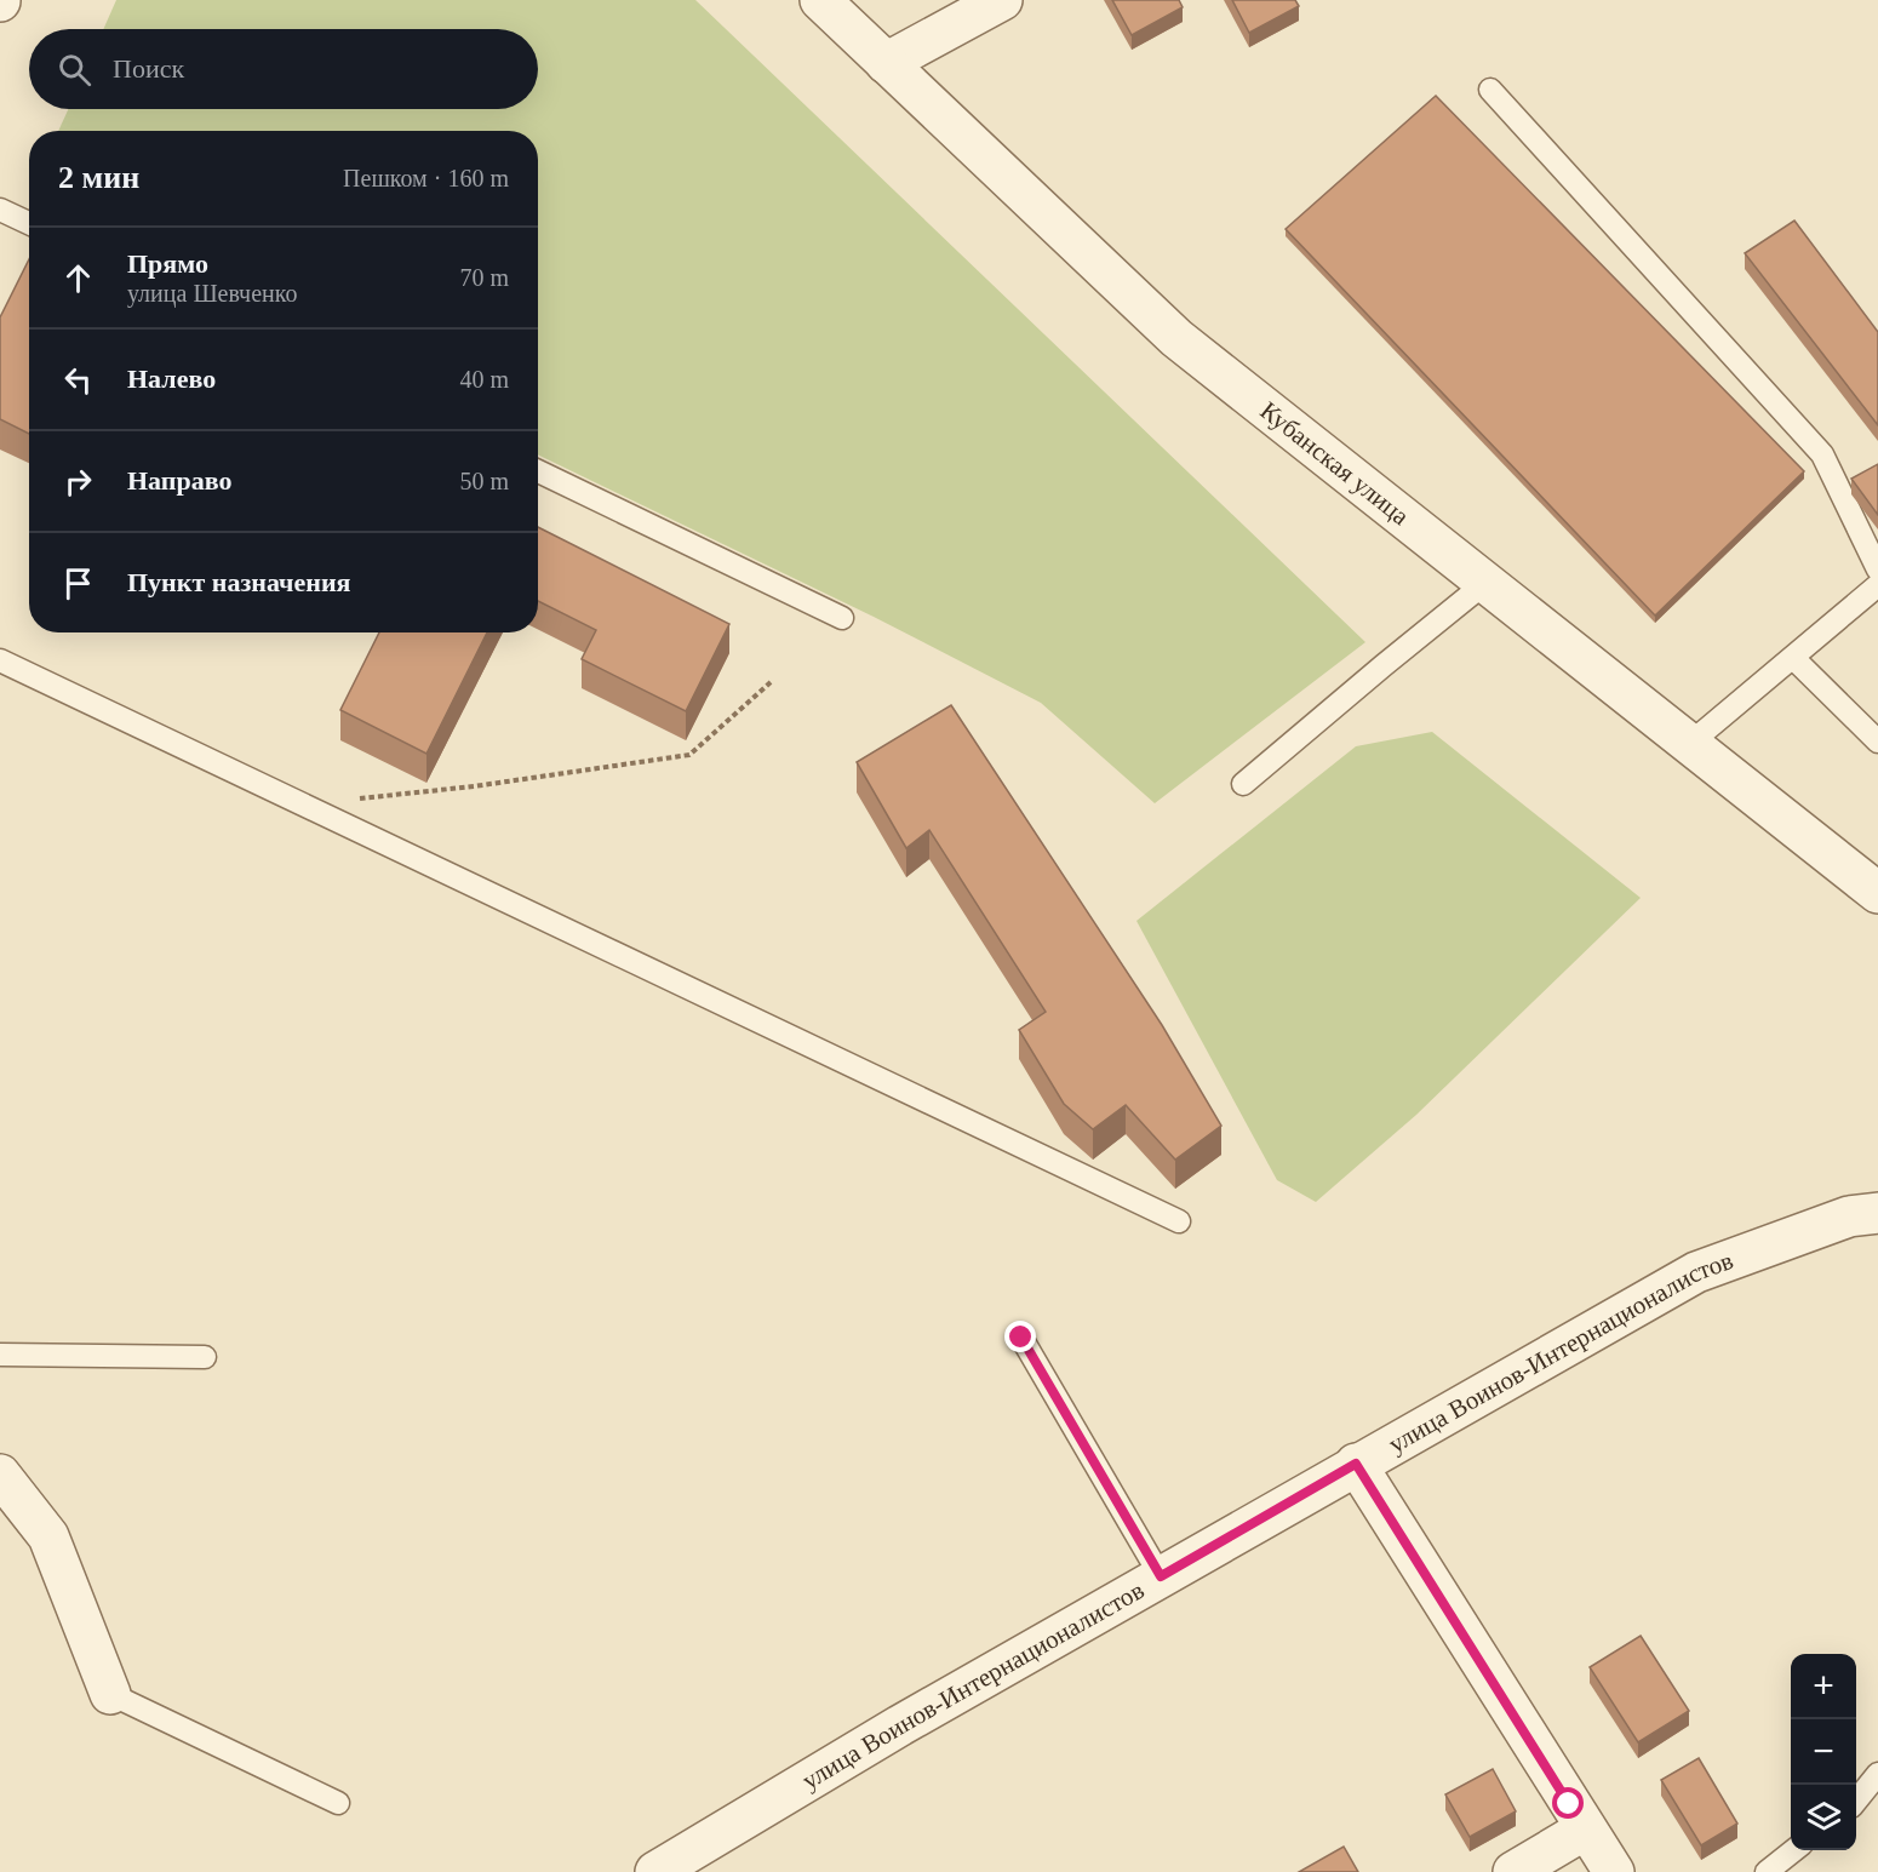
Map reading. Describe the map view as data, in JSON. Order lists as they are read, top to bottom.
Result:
{
  "streets": {
    "street": ["Кубанская улица", "улица Воинов-Интернационалистов"]
  },
  "page": {
    "search": "Поиск",
    "heading": ["2 мин", "Пешком · 160 m"],
    "list": [
      ["Прямо", "улица Шевченко", "70 m"],
      ["Налево", "40 m"],
      ["Направо", "50 m"],
      "Пункт назначения"
    ],
    "map_buttons": ["+", "−"]
  }
}
